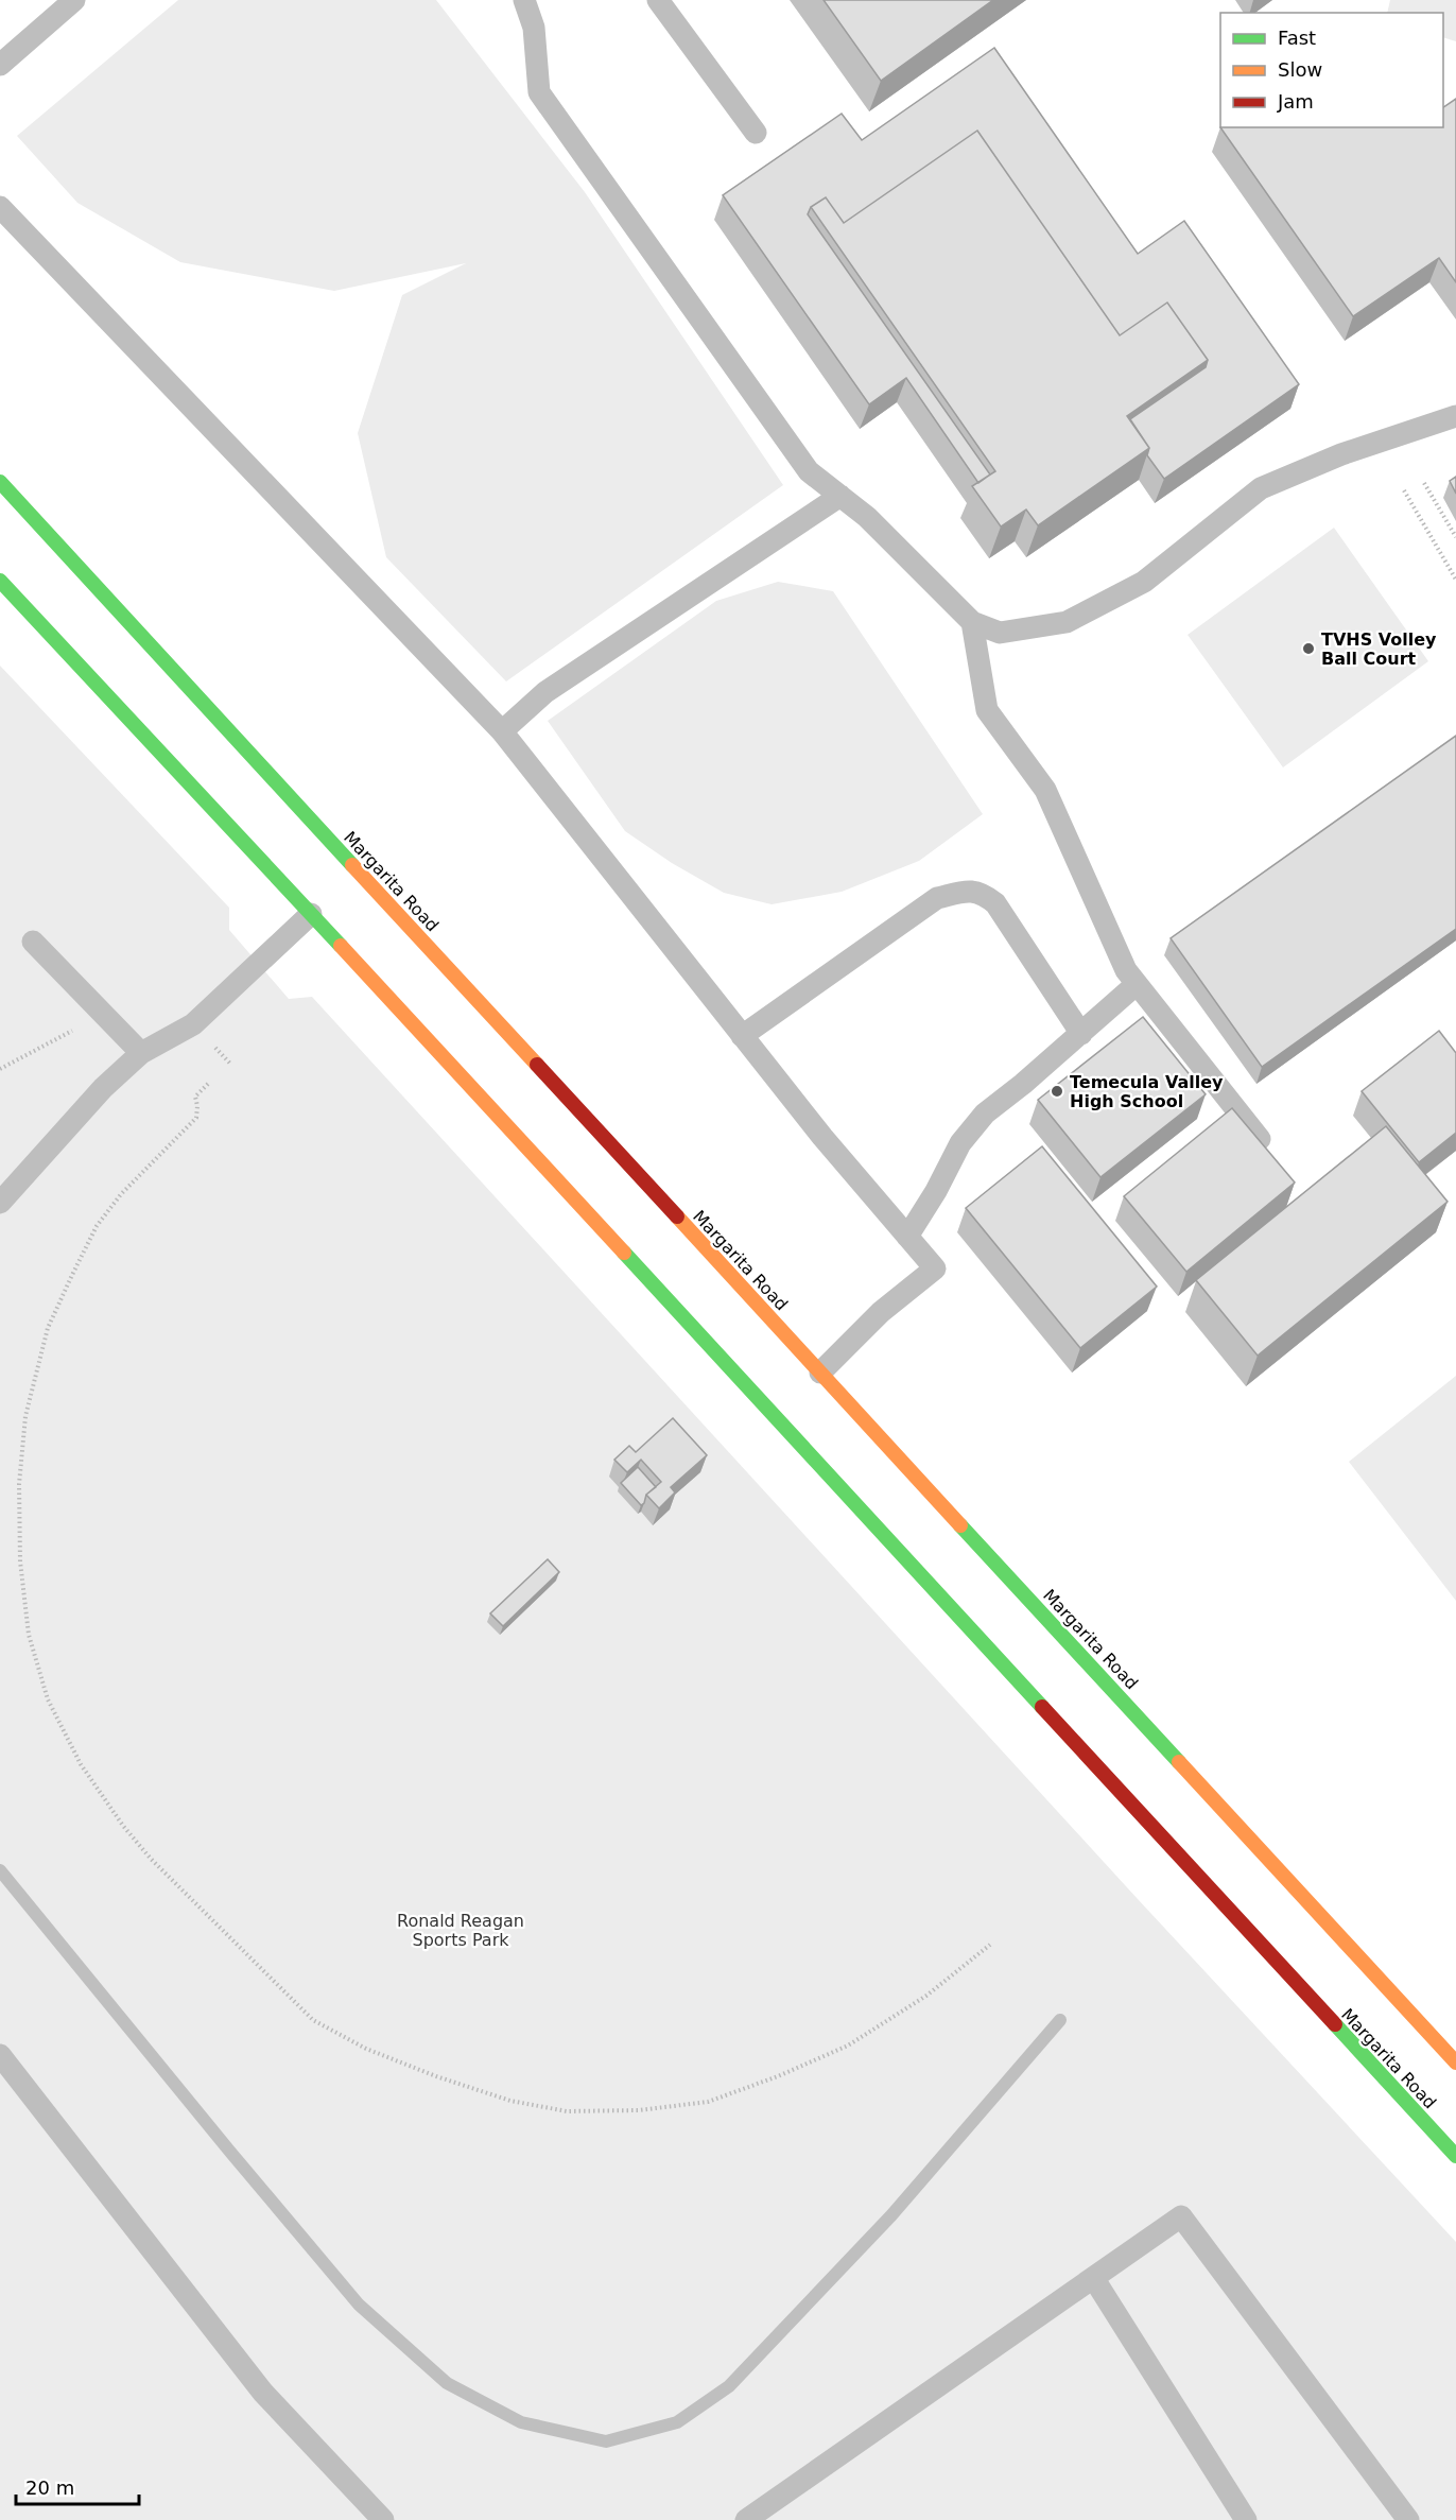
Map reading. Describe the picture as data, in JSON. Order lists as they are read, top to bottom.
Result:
{
  "streets": {
    "main road": ["Margarita Road"]
  },
  "parks": ["Ronald Reagan Sports Park"],
  "places": ["TVHS Volley Ball Court", "Temecula Valley High School"],
  "legend": ["Fast", "Slow", "Jam"],
  "scale_bar": "20 m"
}
